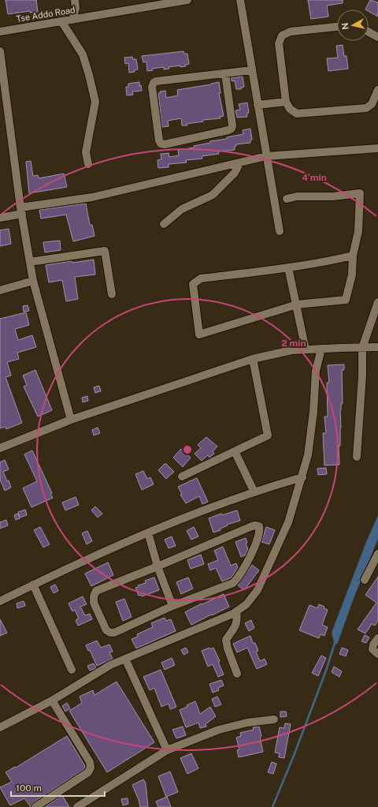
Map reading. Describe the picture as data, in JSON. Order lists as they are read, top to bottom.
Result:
{
  "streets": {
    "street": ["Tse Addo Road"]
  },
  "scale_bar": "100 m",
  "north": "left",
  "rings": ["4 min", "2 min"]
}
